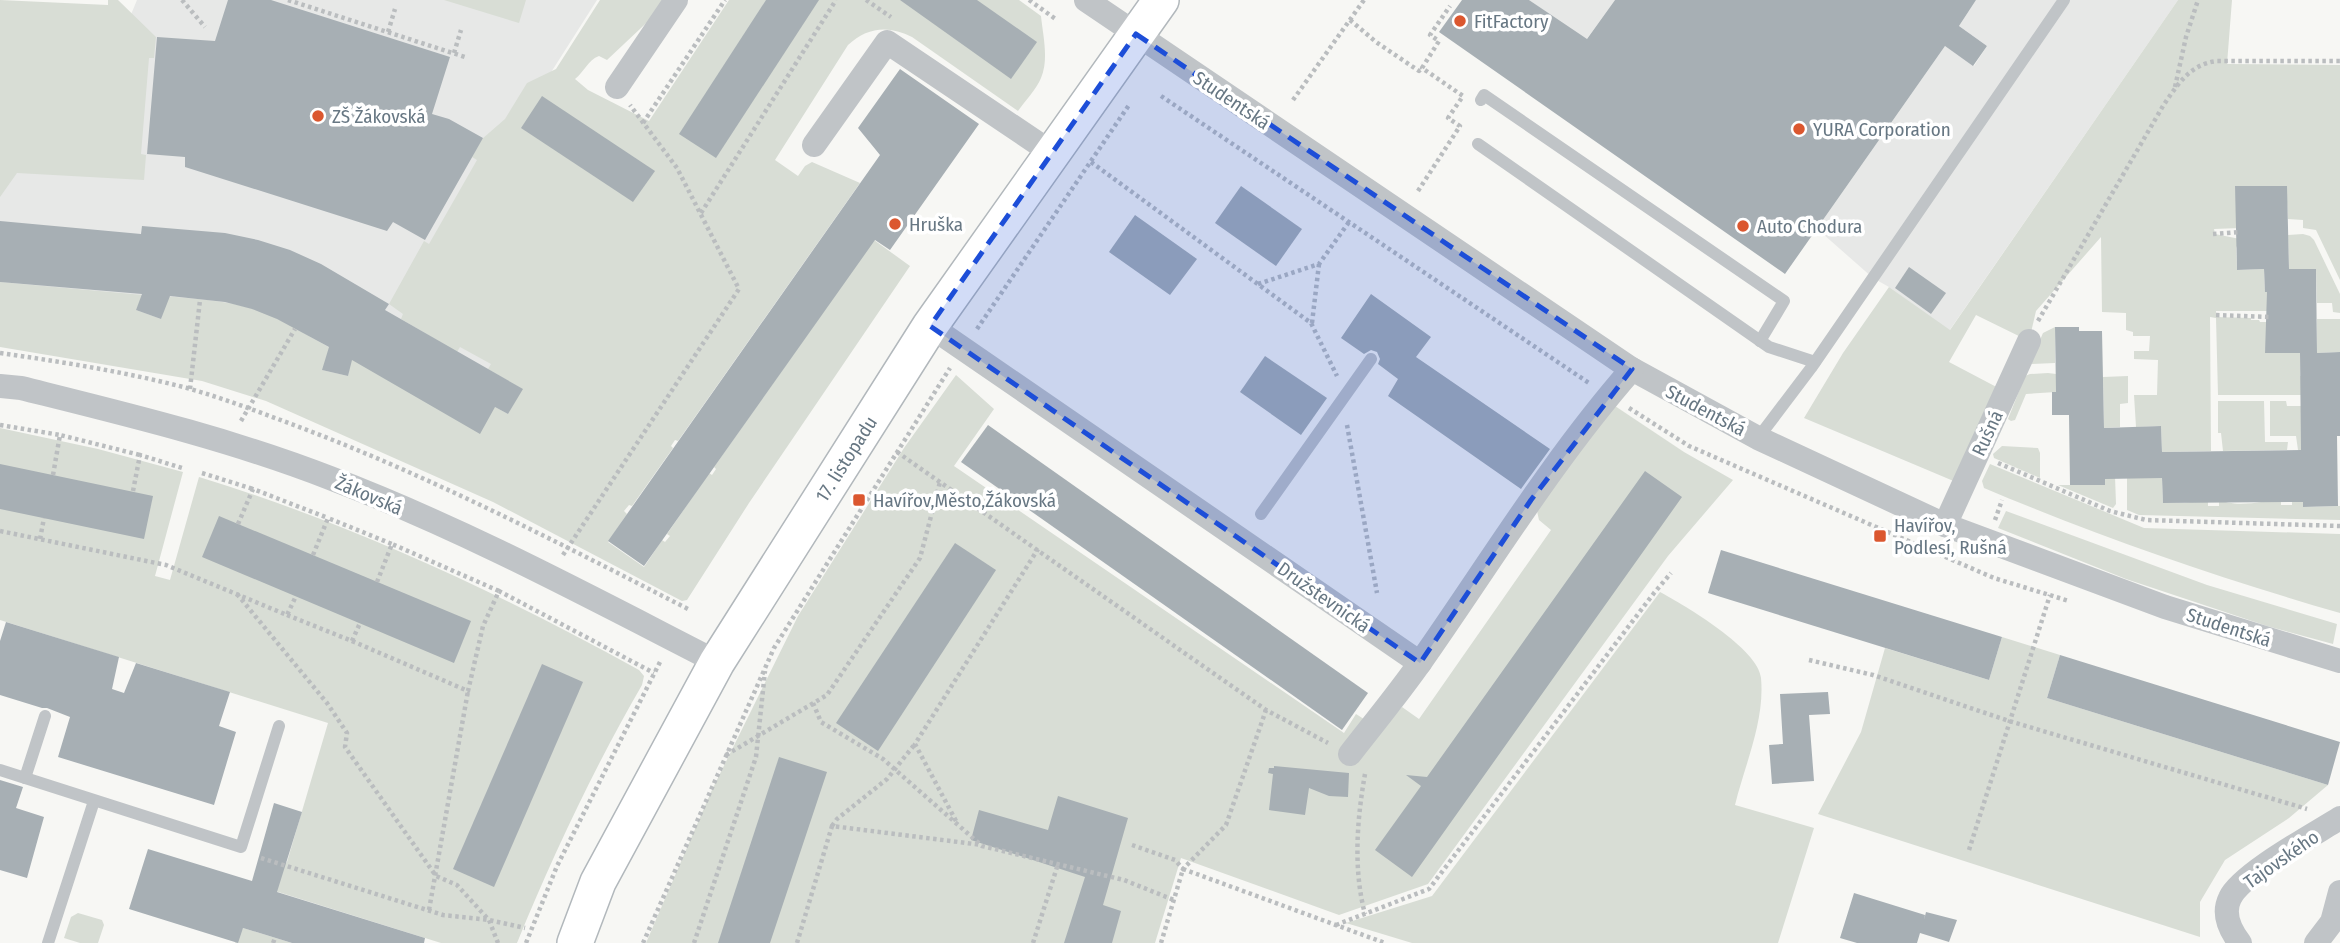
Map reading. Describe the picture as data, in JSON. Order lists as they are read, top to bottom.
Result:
{
  "streets": {
    "street": [
      "Studentská",
      "Rušná",
      "17. listopadu",
      "Žákovská",
      "Družstevnická",
      "Tajovského"
    ]
  },
  "crossings": [
    ["Studentská", "Rušná"],
    ["Studentská", "17. listopadu"],
    ["17. listopadu", "Žákovská"],
    ["17. listopadu", "Družstevnická"]
  ],
  "places": {
    "other": [
      "FitFactory",
      "ZŠ Žákovská",
      "YURA Corporation",
      "Hruška",
      "Auto Chodura"
    ],
    "transit": ["Havířov,Město,Žákovská", "Havířov, Podlesí, Rušná"]
  }
}
